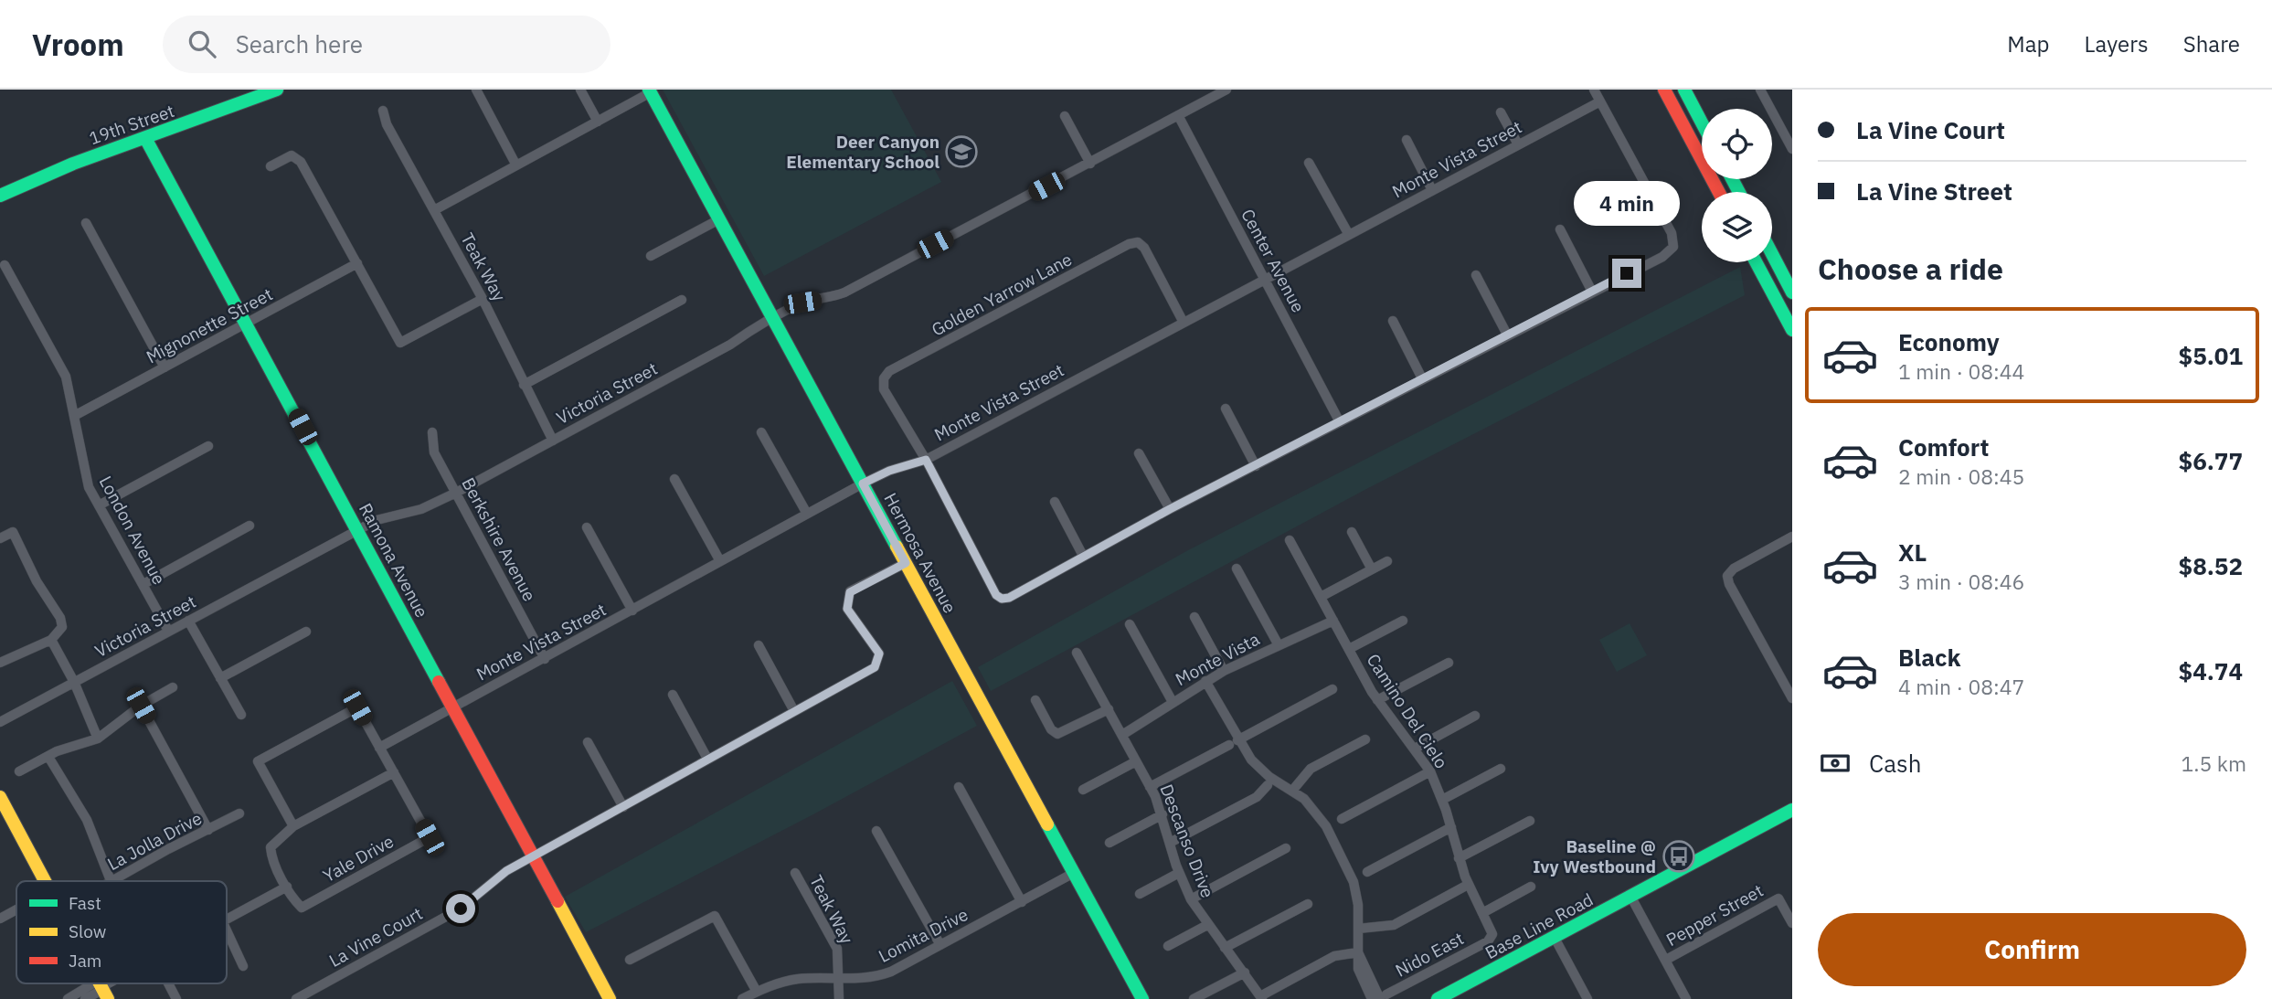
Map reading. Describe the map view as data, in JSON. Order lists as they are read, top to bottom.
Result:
{
  "streets": {
    "street": [
      "19th Street",
      "Monte Vista Street",
      "Center Avenue",
      "Teak Way",
      "Golden Yarrow Lane",
      "Mignonette Street",
      "Victoria Street",
      "London Avenue",
      "Berkshire Avenue",
      "Hermosa Avenue",
      "Ramona Avenue",
      "Monte Vista",
      "Camino Del Cielo",
      "La Jolla Drive",
      "Descanso Drive",
      "Yale Drive",
      "Pepper Street",
      "Base Line Road",
      "Lomita Drive",
      "La Vine Court",
      "Nido East"
    ]
  },
  "crossings": [
    ["19th Street", "Ramona Avenue"],
    ["Monte Vista Street", "Center Avenue"],
    ["Monte Vista Street", "Golden Yarrow Lane"],
    ["Monte Vista Street", "Berkshire Avenue"],
    ["Monte Vista Street", "Hermosa Avenue"],
    ["Monte Vista Street", "Ramona Avenue"],
    ["Center Avenue", "Victoria Street"],
    ["Teak Way", "Victoria Street"],
    ["Teak Way", "Lomita Drive"],
    ["Mignonette Street", "London Avenue"],
    ["Mignonette Street", "Ramona Avenue"],
    ["Victoria Street", "London Avenue"],
    ["Victoria Street", "Berkshire Avenue"],
    ["Victoria Street", "Hermosa Avenue"],
    ["Victoria Street", "Ramona Avenue"],
    ["Hermosa Avenue", "Lomita Drive"],
    ["Hermosa Avenue", "La Vine Court"],
    ["Ramona Avenue", "La Vine Court"],
    ["Monte Vista", "Camino Del Cielo"],
    ["Monte Vista", "Descanso Drive"],
    ["Camino Del Cielo", "Nido East"]
  ],
  "places": {
    "school or university": ["Deer Canyon Elementary School"],
    "bus stop": ["Baseline @ Ivy Westbound"]
  },
  "legend": ["Fast", "Slow", "Jam"],
  "page": {
    "header": "Vroom",
    "search": "Search here",
    "nav": ["Map", "Layers", "Share"],
    "banner": ["La Vine Court", "La Vine Street"],
    "bubble": "4 min",
    "heading": "Choose a ride",
    "list": [
      {
        "name": "Economy",
        "note": "1 min · 08:44",
        "value": "$5.01"
      },
      {
        "name": "Comfort",
        "note": "2 min · 08:45",
        "value": "$6.77"
      },
      {
        "name": "XL",
        "note": "3 min · 08:46",
        "value": "$8.52"
      },
      {
        "name": "Black",
        "note": "4 min · 08:47",
        "value": "$4.74"
      }
    ],
    "pay": ["Cash", "1.5 km"],
    "buttons": "Confirm"
  }
}
